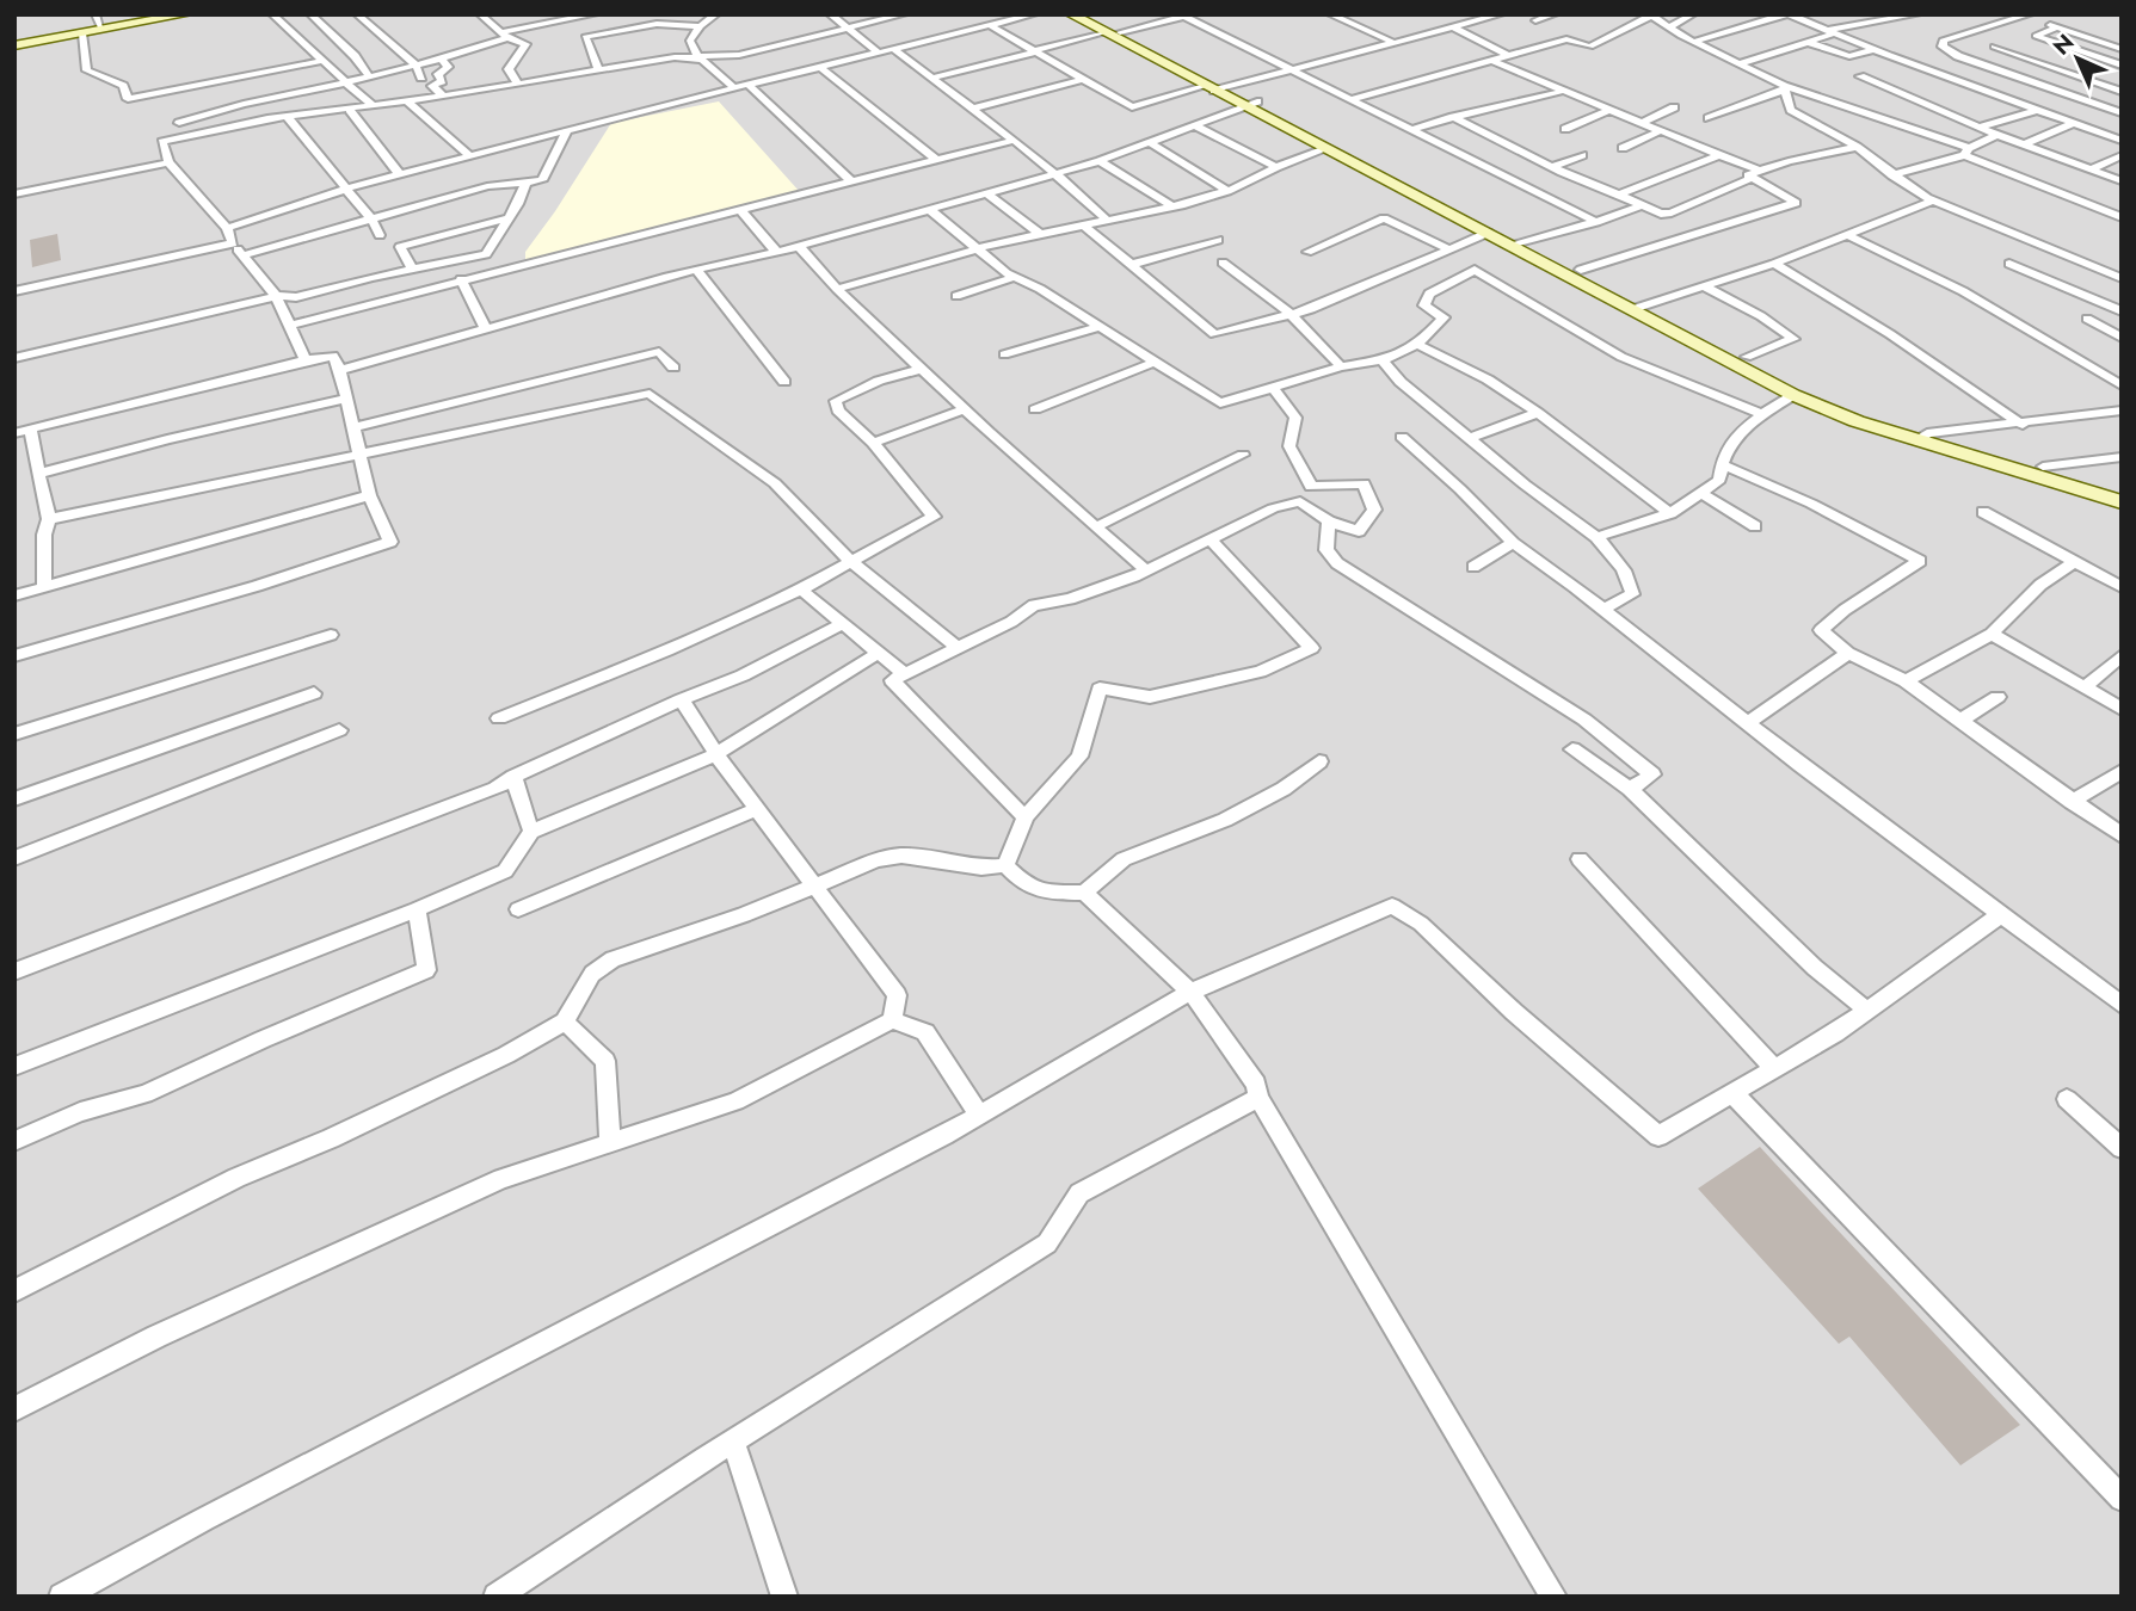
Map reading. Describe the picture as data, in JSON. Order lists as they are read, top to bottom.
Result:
{
  "north": "top left"
}
